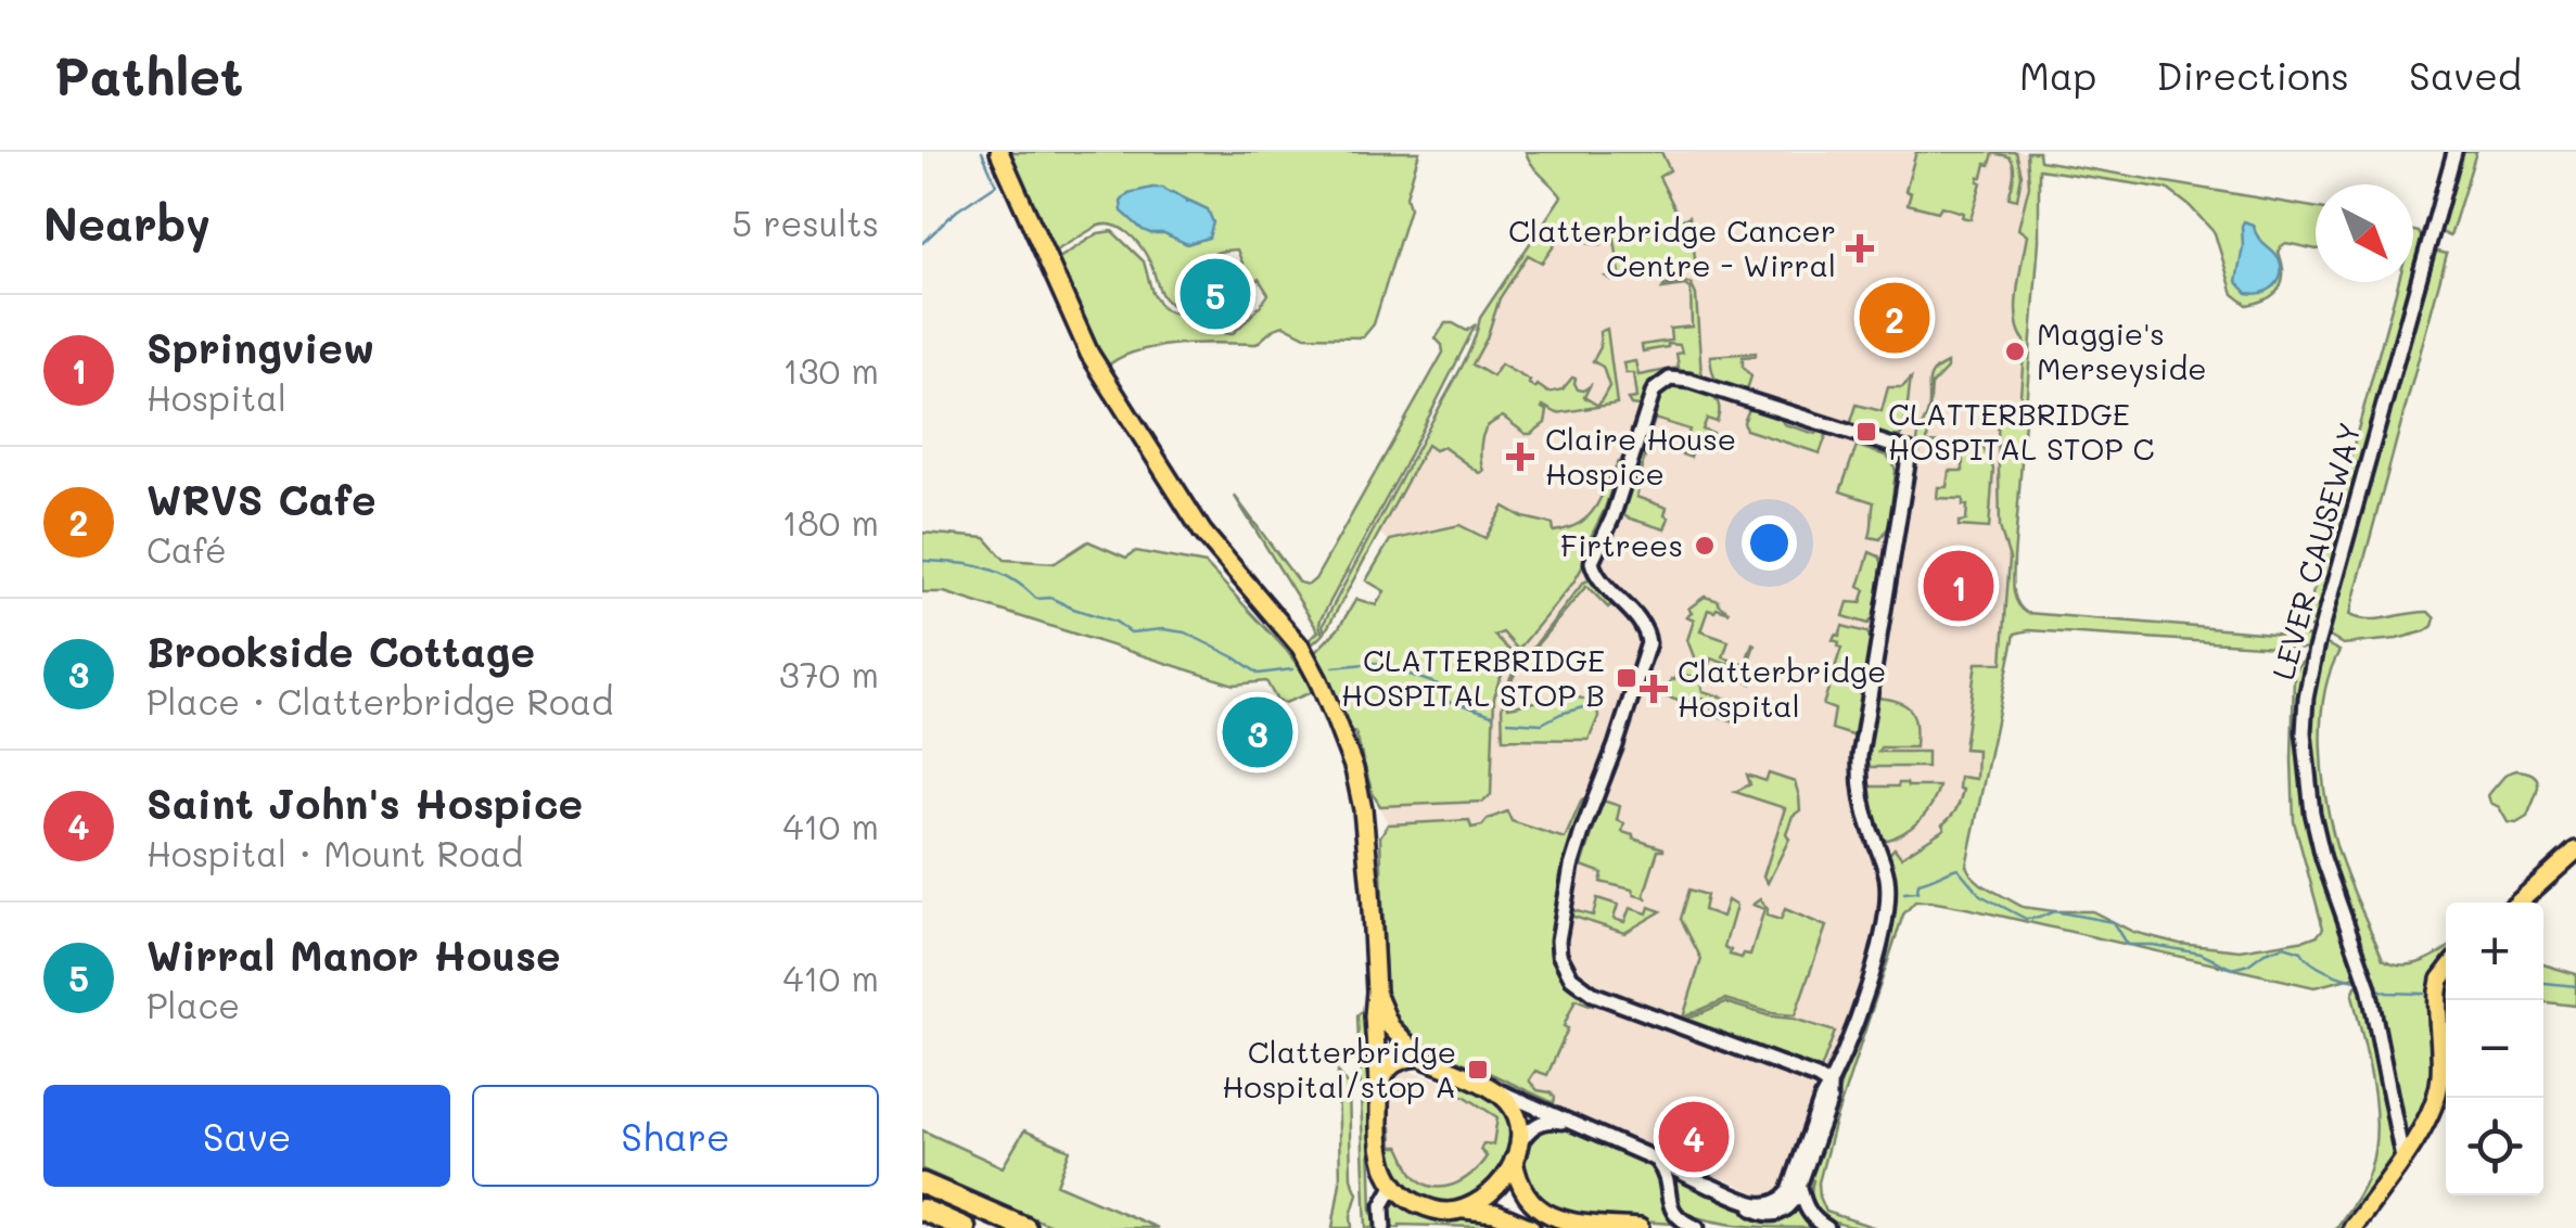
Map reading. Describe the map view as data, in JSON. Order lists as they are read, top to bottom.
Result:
{
  "streets": {
    "street": ["LEVER CAUSEWAY"]
  },
  "places": {
    "health": ["Clatterbridge Cancer Centre - Wirral", "Claire House Hospice", "Clatterbridge Hospital"],
    "other": ["Maggie's Merseyside", "Firtrees"],
    "transit": ["CLATTERBRIDGE HOSPITAL STOP C", "CLATTERBRIDGE HOSPITAL STOP B", "Clatterbridge Hospital/stop A"]
  },
  "north": "bottom right",
  "page": {
    "header": "Pathlet",
    "nav": ["Map", "Directions", "Saved"],
    "heading": ["Nearby", "5 results"],
    "pins": [
      "5",
      "2",
      "1",
      "3",
      "4"
    ],
    "list": [
      {
        "mark": "1",
        "name": "Springview",
        "note": "Hospital",
        "value": "130 m"
      },
      {
        "mark": "2",
        "name": "WRVS Cafe",
        "note": "Café",
        "value": "180 m"
      },
      {
        "mark": "3",
        "name": "Brookside Cottage",
        "note": "Place · Clatterbridge Road",
        "value": "370 m"
      },
      {
        "mark": "4",
        "name": "Saint John's Hospice",
        "note": "Hospital · Mount Road",
        "value": "410 m"
      },
      {
        "mark": "5",
        "name": "Wirral Manor House",
        "note": "Place",
        "value": "410 m"
      }
    ],
    "map_buttons": ["+", "−"],
    "buttons": ["Save", "Share"]
  }
}
